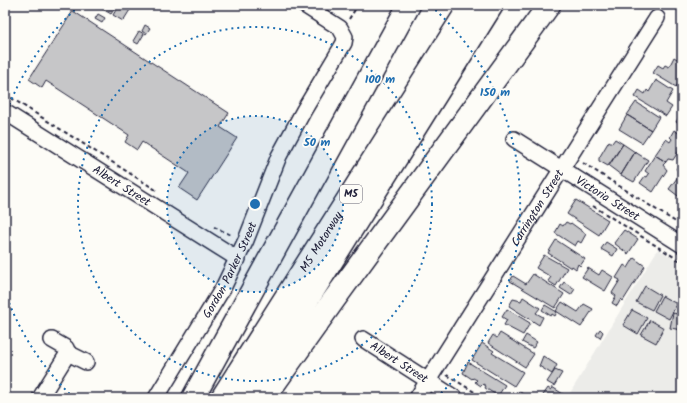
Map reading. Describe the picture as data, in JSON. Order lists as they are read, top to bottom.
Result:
{
  "streets": {
    "highway": ["M5", "M5 Motorway"],
    "street": [
      "Albert Street",
      "Victoria Street",
      "Carrington Street",
      "Gordon Parker Street"
    ]
  },
  "crossings": [
    ["Albert Street", "Carrington Street"],
    ["Albert Street", "Gordon Parker Street"],
    ["Victoria Street", "Carrington Street"]
  ],
  "rings": ["100 m", "150 m", "50 m"]
}
